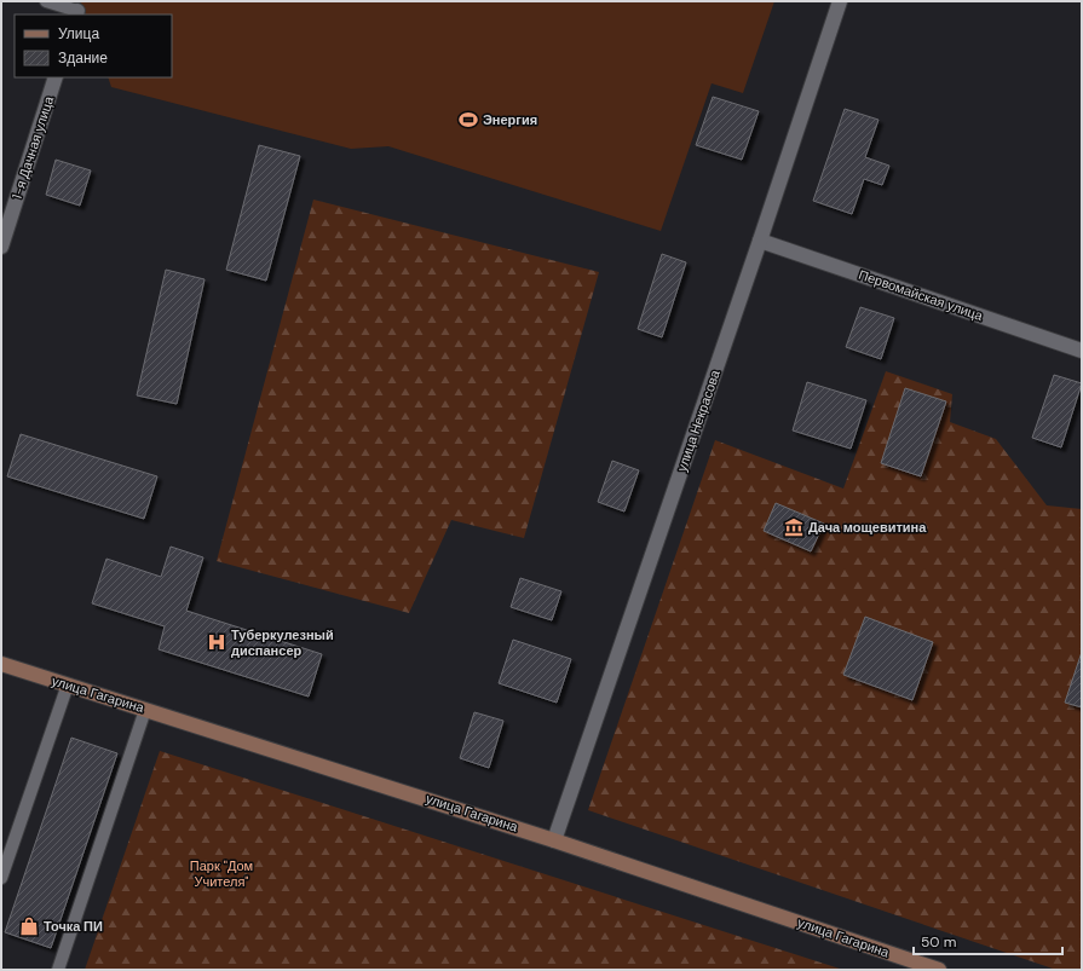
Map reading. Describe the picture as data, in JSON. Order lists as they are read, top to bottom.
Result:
{
  "streets": {
    "street": [
      "1-я Дачная улица",
      "Первомайская улица",
      "улица Некрасова",
      "улица Гагарина"
    ]
  },
  "crossings": [
    ["Первомайская улица", "улица Некрасова"],
    ["улица Некрасова", "улица Гагарина"]
  ],
  "parks": ["Парк \"Дом Учителя\""],
  "places": {
    "sports": ["Энергия"],
    "museum": ["Дача мощевитина"],
    "hospital": ["Туберкулезный диспансер"],
    "shop": ["Точка ПИ"]
  },
  "legend": ["Улица", "Здание"],
  "scale_bar": "50 m"
}
